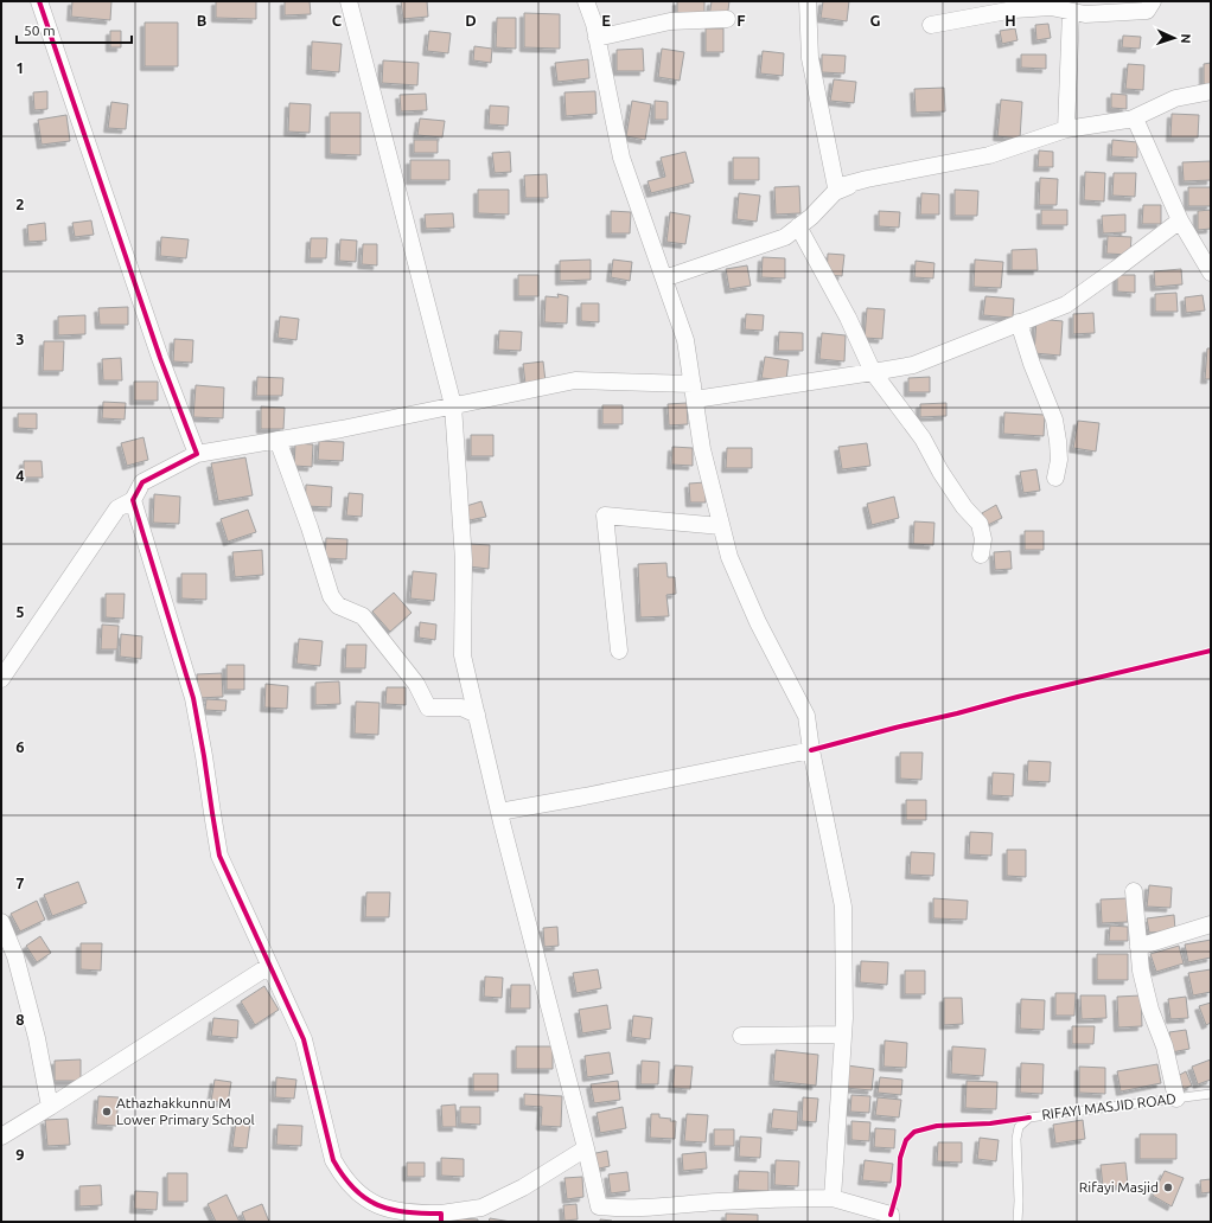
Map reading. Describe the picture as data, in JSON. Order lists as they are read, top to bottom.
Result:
{
  "streets": {
    "lane": ["RIFAYI MASJID ROAD"]
  },
  "places": ["Athazhakkunnu M Lower Primary School", "Rifayi Masjid"],
  "scale_bar": "50 m",
  "north": "right",
  "grid": {
    "columns": [
      "B",
      "C",
      "D",
      "E",
      "F",
      "G",
      "H"
    ],
    "rows": [
      "1",
      "2",
      "3",
      "4",
      "5",
      "6",
      "7",
      "8",
      "9"
    ]
  }
}
